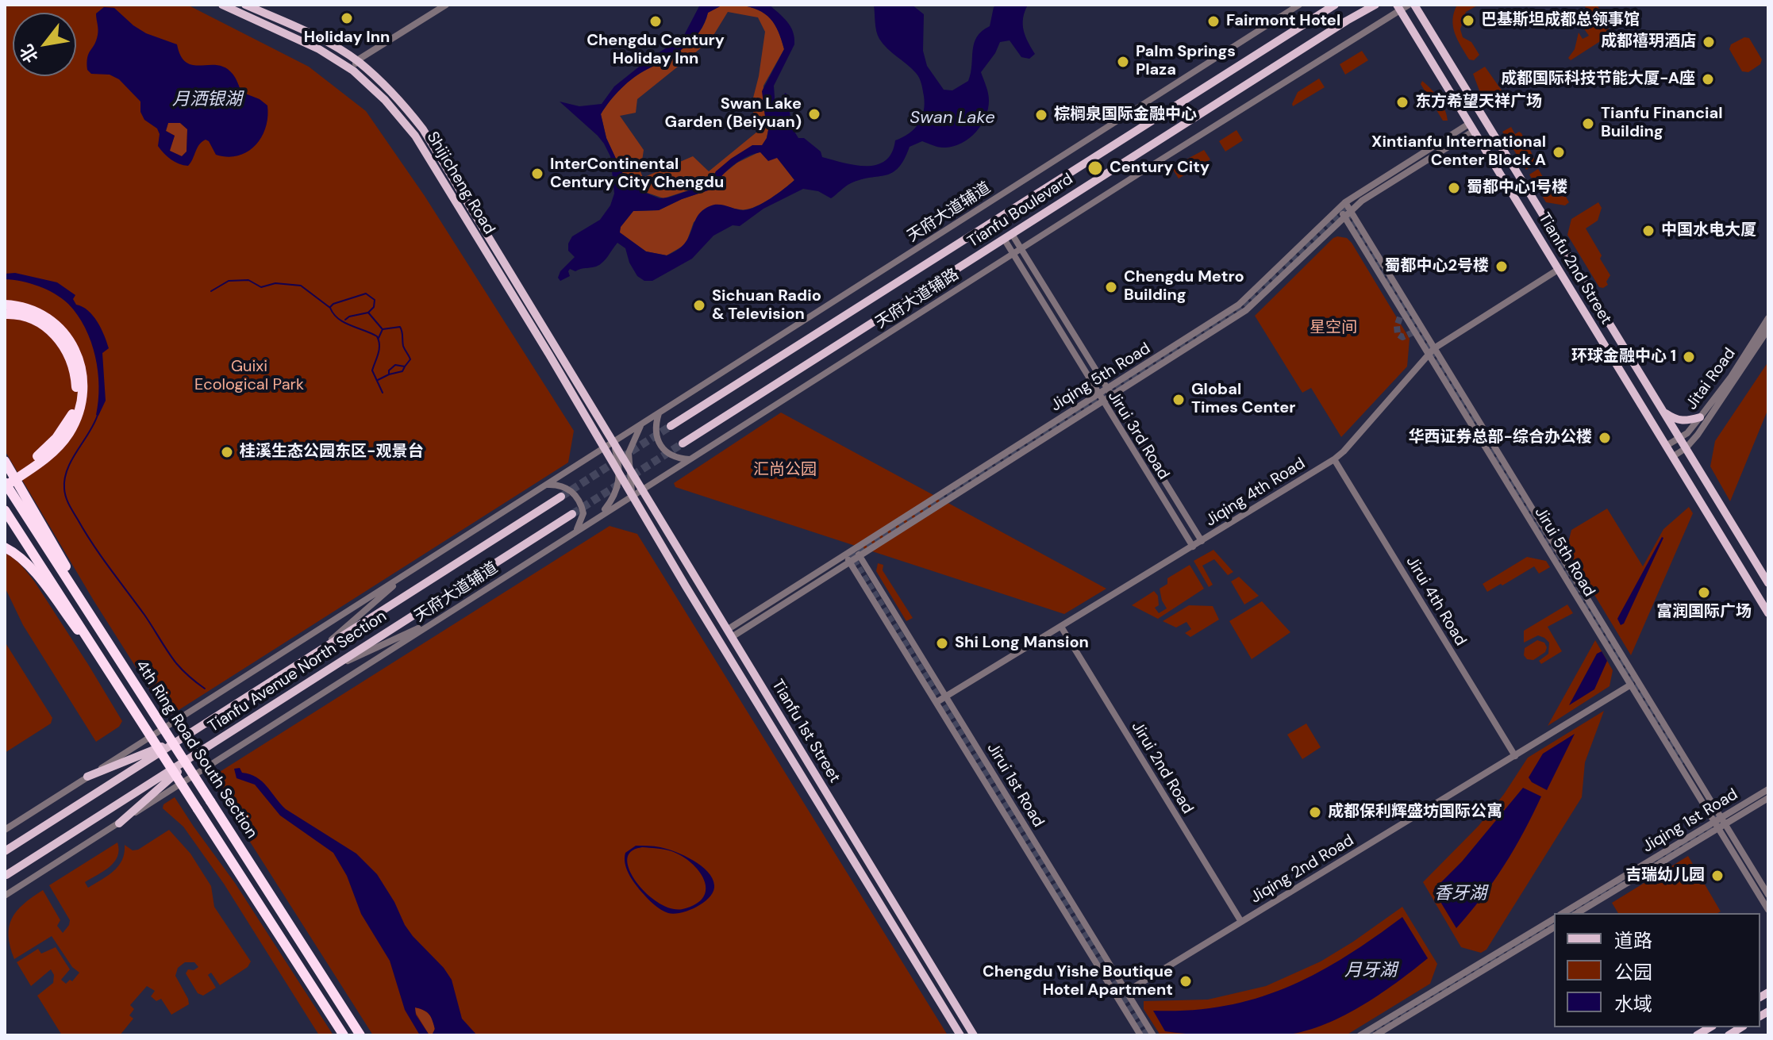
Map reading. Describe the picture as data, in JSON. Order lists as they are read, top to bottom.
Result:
{
  "streets": {
    "highway": ["4th Ring Road South Section"],
    "main road": [
      "Shijicheng Road",
      "Tianfu Boulevard",
      "Tianfu 2nd Street",
      "Tianfu Avenue North Section",
      "Tianfu 1st Street"
    ],
    "street": [
      "天府大道辅道",
      "天府大道辅路",
      "Jiqing 5th Road",
      "Jitai Road",
      "Jirui 3rd Road",
      "Jiqing 4th Road",
      "Jirui 5th Road",
      "Jirui 4th Road",
      "Jirui 2nd Road",
      "Jirui 1st Road",
      "Jiqing 1st Road",
      "Jiqing 2nd Road"
    ]
  },
  "crossings": [
    ["Shijicheng Road", "天府大道辅道"],
    ["Shijicheng Road", "Tianfu 1st Street"],
    ["Tianfu Boulevard", "Jirui 3rd Road"],
    ["天府大道辅道", "天府大道辅路"],
    ["天府大道辅道", "Tianfu 1st Street"],
    ["Tianfu 2nd Street", "天府大道辅路"],
    ["Tianfu 2nd Street", "Jiqing 5th Road"],
    ["Tianfu 2nd Street", "Jitai Road"],
    ["Tianfu 2nd Street", "Jiqing 4th Road"],
    ["天府大道辅路", "Jirui 3rd Road"],
    ["天府大道辅路", "Tianfu 1st Street"],
    ["Jiqing 5th Road", "Jirui 3rd Road"],
    ["Jiqing 5th Road", "Jirui 5th Road"],
    ["Jiqing 5th Road", "Tianfu 1st Street"],
    ["Jiqing 5th Road", "Jirui 1st Road"],
    ["Jirui 3rd Road", "Jiqing 4th Road"],
    ["Jiqing 4th Road", "Jirui 5th Road"],
    ["Jiqing 4th Road", "Jirui 4th Road"],
    ["Jiqing 4th Road", "Jirui 2nd Road"],
    ["Jiqing 4th Road", "Jirui 1st Road"],
    ["Jirui 5th Road", "Jiqing 1st Road"],
    ["Jirui 5th Road", "Jiqing 2nd Road"],
    ["Jirui 4th Road", "Jiqing 2nd Road"],
    ["Jirui 2nd Road", "Jiqing 2nd Road"],
    ["Jirui 1st Road", "Jiqing 2nd Road"]
  ],
  "water": [
    "月洒银湖",
    "Swan Lake",
    "香牙湖",
    "月牙湖"
  ],
  "parks": ["星空间", "Guixi Ecological Park", "汇尚公园"],
  "places": [
    "Holiday Inn",
    "巴基斯坦成都总领事馆",
    "Chengdu Century Holiday Inn",
    "Fairmont Hotel",
    "成都禧玥酒店",
    "Palm Springs Plaza",
    "成都国际科技节能大厦-A座",
    "东方希望天祥广场",
    "Swan Lake Garden (Beiyuan)",
    "棕榈泉国际金融中心",
    "Tianfu Financial Building",
    "Xintianfu International Center Block A",
    "Century City",
    "InterContinental Century City Chengdu",
    "蜀都中心1号楼",
    "中国水电大厦",
    "蜀都中心2号楼",
    "Chengdu Metro Building",
    "Sichuan Radio & Television",
    "环球金融中心 1",
    "Global Times Center",
    "华西证券总部-综合办公楼",
    "桂溪生态公园东区-观景台",
    "富润国际广场",
    "Shi Long Mansion",
    "成都保利辉盛坊国际公寓",
    "吉瑞幼儿园",
    "Chengdu Yishe Boutique Hotel Apartment"
  ],
  "legend": ["道路", "公园", "水域"],
  "north": "bottom left"
}
